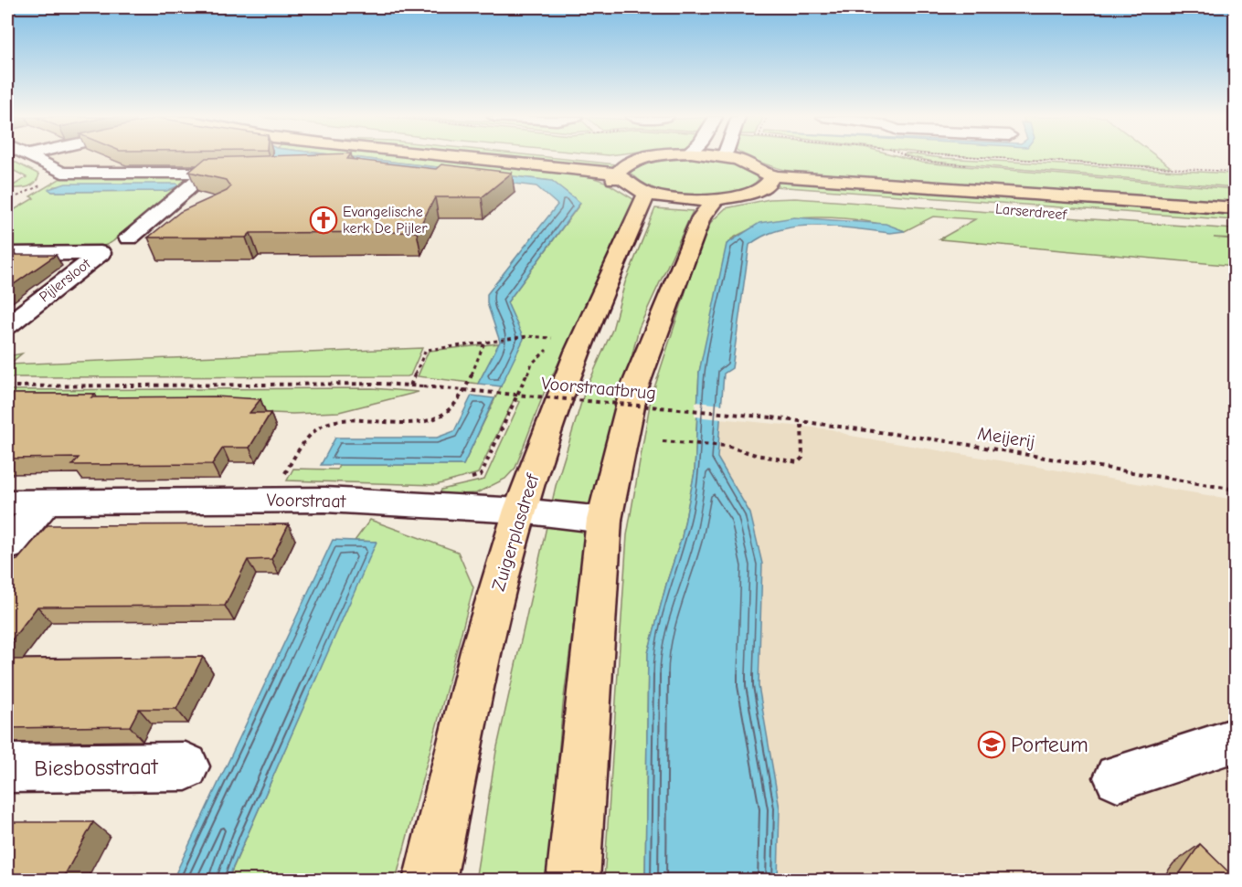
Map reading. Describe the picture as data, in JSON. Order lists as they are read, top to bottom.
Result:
{
  "streets": {
    "main road": ["Larserdreef", "Zuigerplasdreef"],
    "street": ["Pijlersloot", "Voorstraat", "Biesbosstraat"],
    "path": ["Voorstraatbrug", "Meijerij"]
  },
  "crossings": [
    ["Voorstraatbrug", "Meijerij"],
    ["Voorstraat", "Zuigerplasdreef"]
  ],
  "places": {
    "church": ["Evangelische kerk De Pijler"],
    "school or university": ["Porteum"]
  }
}
